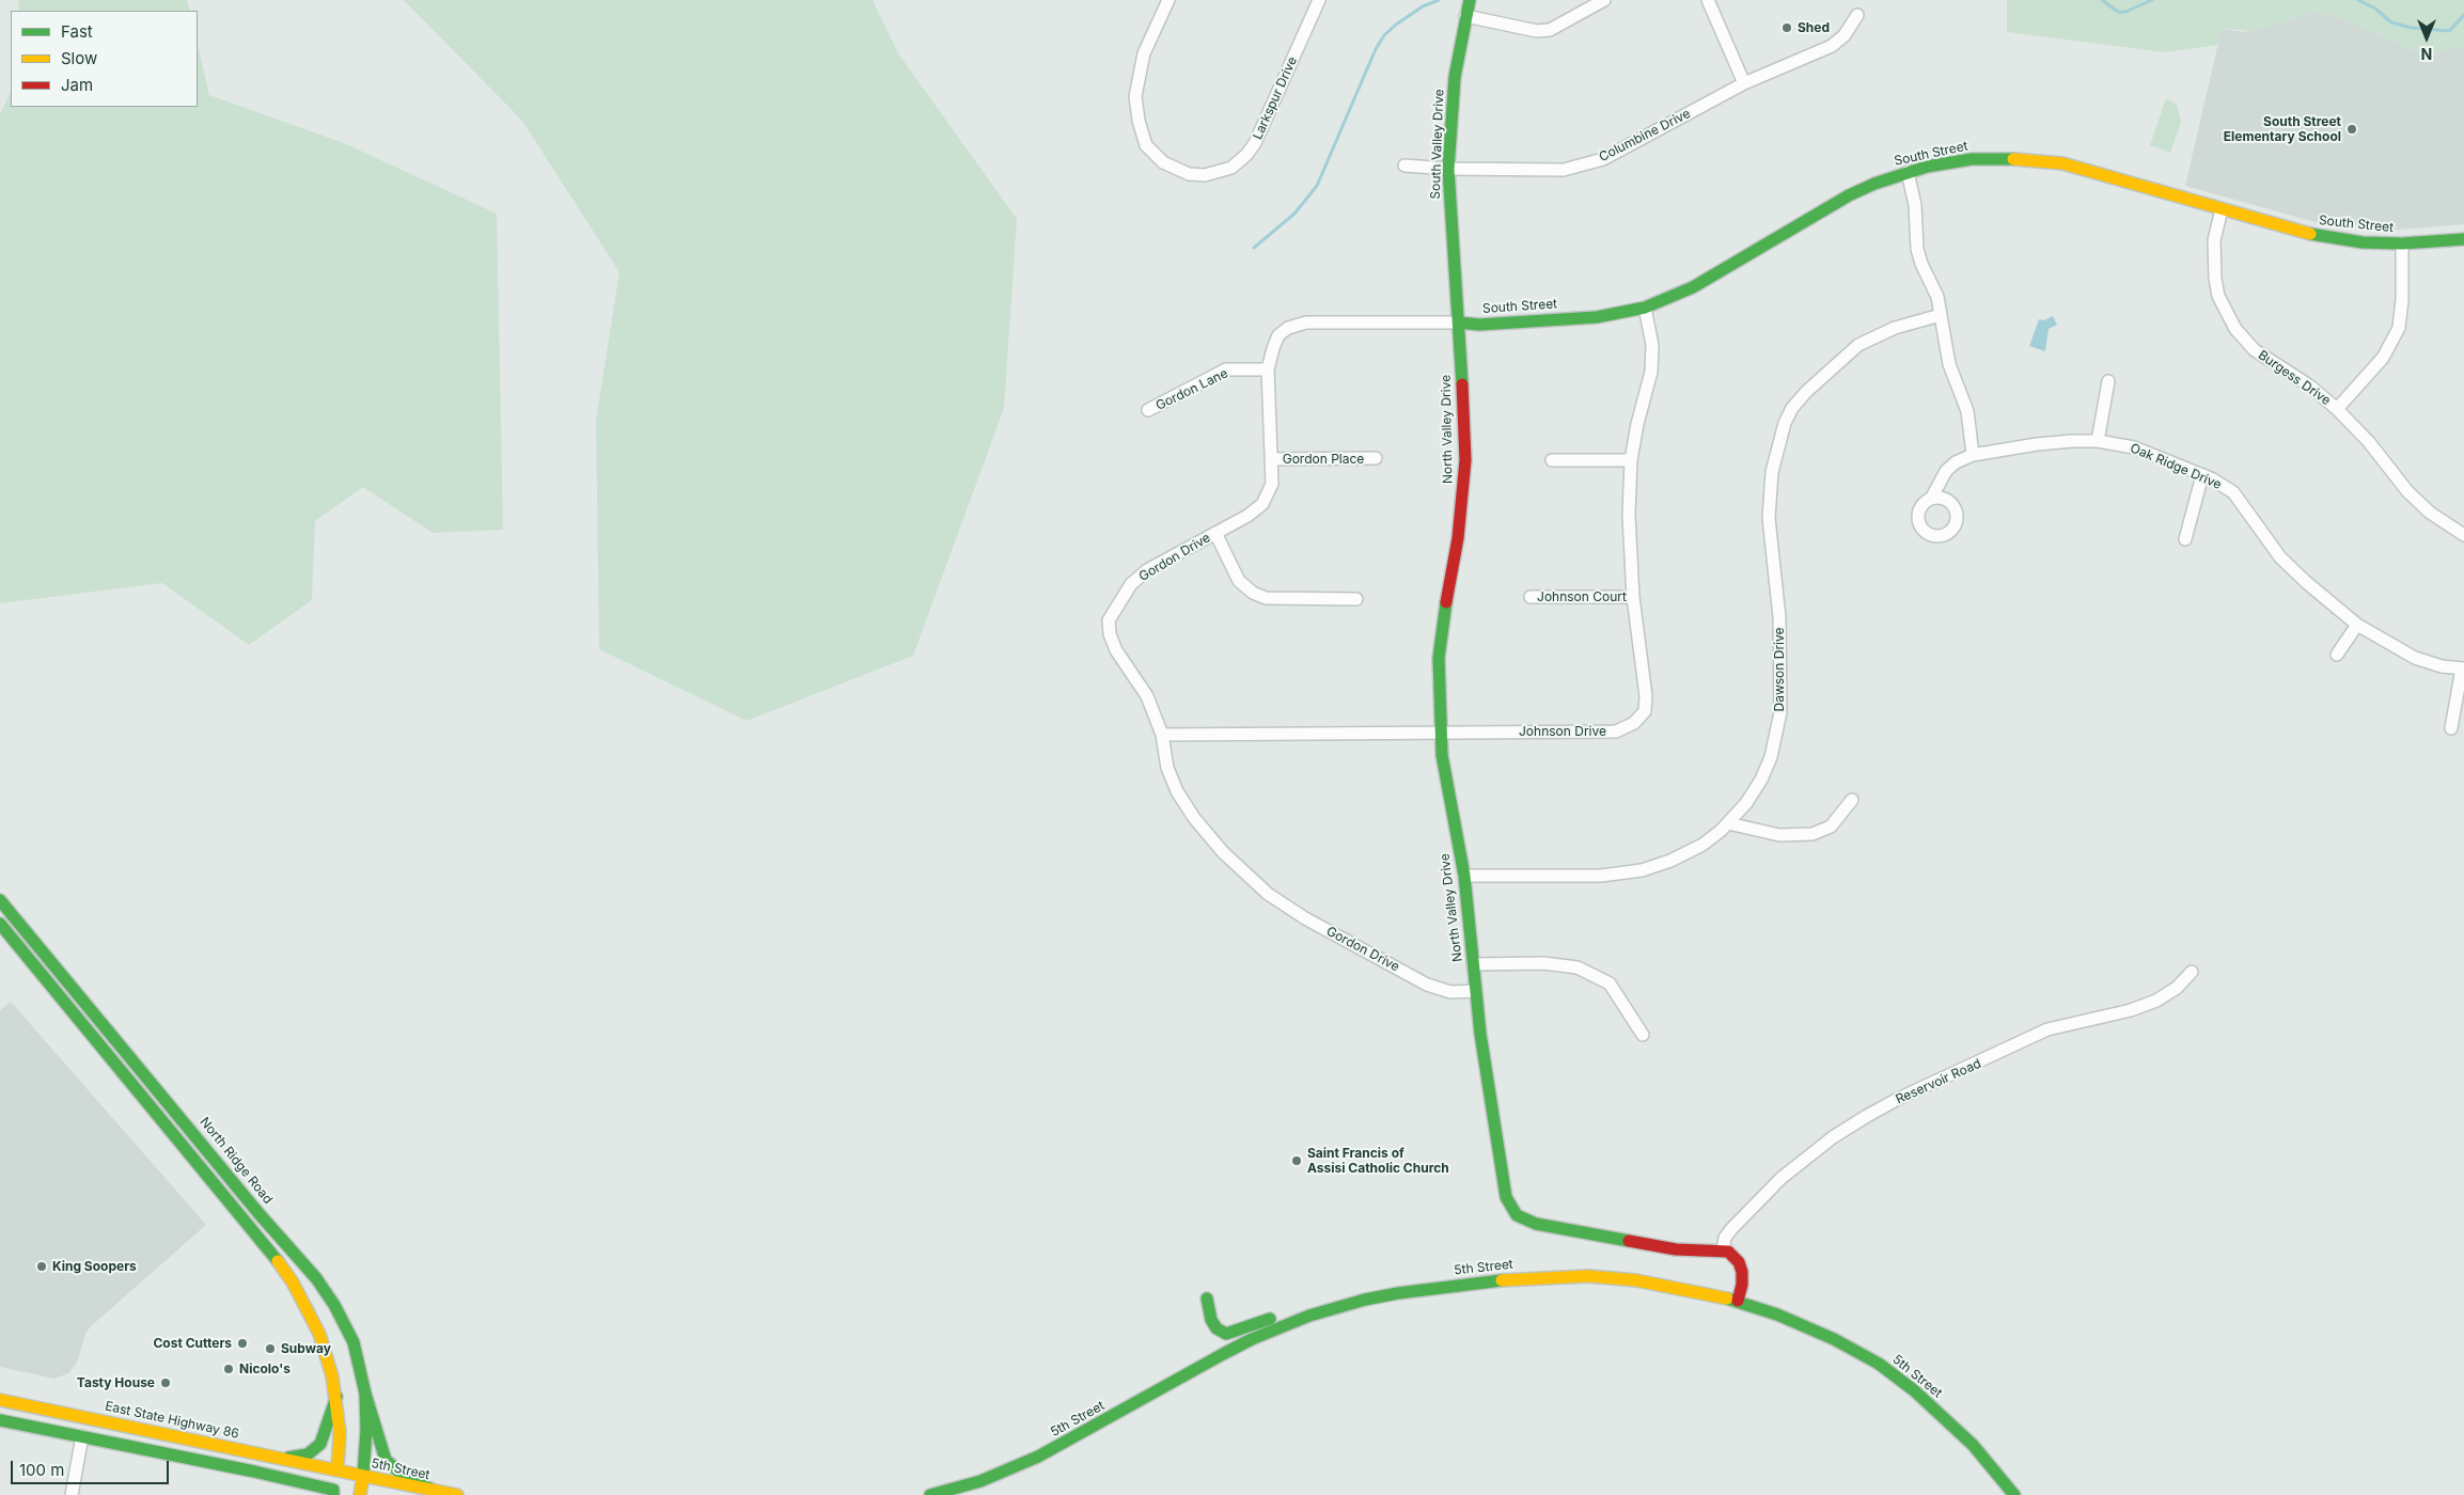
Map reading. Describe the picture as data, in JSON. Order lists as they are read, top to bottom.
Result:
{
  "streets": {
    "main road": [
      "South Valley Drive",
      "South Street",
      "North Valley Drive",
      "North Ridge Road",
      "5th Street",
      "East State Highway 86"
    ],
    "street": [
      "Larkspur Drive",
      "Columbine Drive",
      "Burgess Drive",
      "Gordon Lane",
      "Gordon Place",
      "Oak Ridge Drive",
      "Gordon Drive",
      "Johnson Court",
      "Dawson Drive",
      "Johnson Drive",
      "Reservoir Road"
    ]
  },
  "crossings": [
    ["Columbine Drive", "South Valley Drive"],
    ["South Valley Drive", "South Street"],
    ["South Valley Drive", "North Valley Drive"],
    ["South Valley Drive", "Gordon Drive"],
    ["South Street", "Burgess Drive"],
    ["South Street", "North Valley Drive"],
    ["South Street", "Gordon Drive"],
    ["South Street", "Johnson Drive"],
    ["Gordon Lane", "Gordon Drive"],
    ["North Valley Drive", "Gordon Drive"],
    ["North Valley Drive", "Dawson Drive"],
    ["North Valley Drive", "Johnson Drive"],
    ["North Valley Drive", "Reservoir Road"],
    ["Gordon Place", "Gordon Drive"],
    ["Gordon Drive", "Johnson Drive"],
    ["Johnson Court", "Johnson Drive"],
    ["North Ridge Road", "5th Street"],
    ["5th Street", "East State Highway 86"]
  ],
  "places": [
    "Shed",
    "South Street Elementary School",
    "Saint Francis of Assisi Catholic Church",
    "King Soopers",
    "Cost Cutters",
    "Subway",
    "Nicolo's",
    "Tasty House"
  ],
  "legend": ["Fast", "Slow", "Jam"],
  "scale_bar": "100 m",
  "north": "bottom"
}
